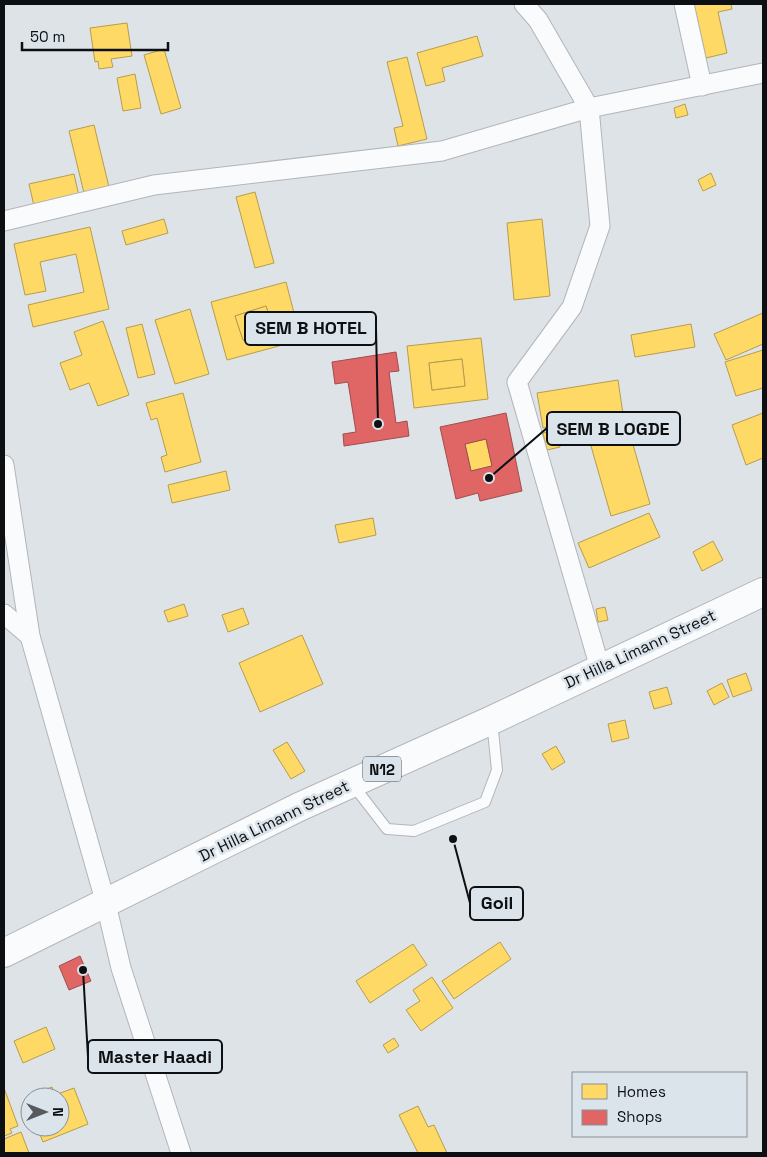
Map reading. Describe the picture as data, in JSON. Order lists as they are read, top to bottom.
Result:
{
  "streets": {
    "highway": ["Dr Hilla Limann Street", "N12"]
  },
  "places": [
    "SEM B HOTEL",
    "SEM B LOGDE",
    "Goil",
    "Master Haadi"
  ],
  "legend": ["Homes", "Shops"],
  "scale_bar": "50 m",
  "north": "right"
}
